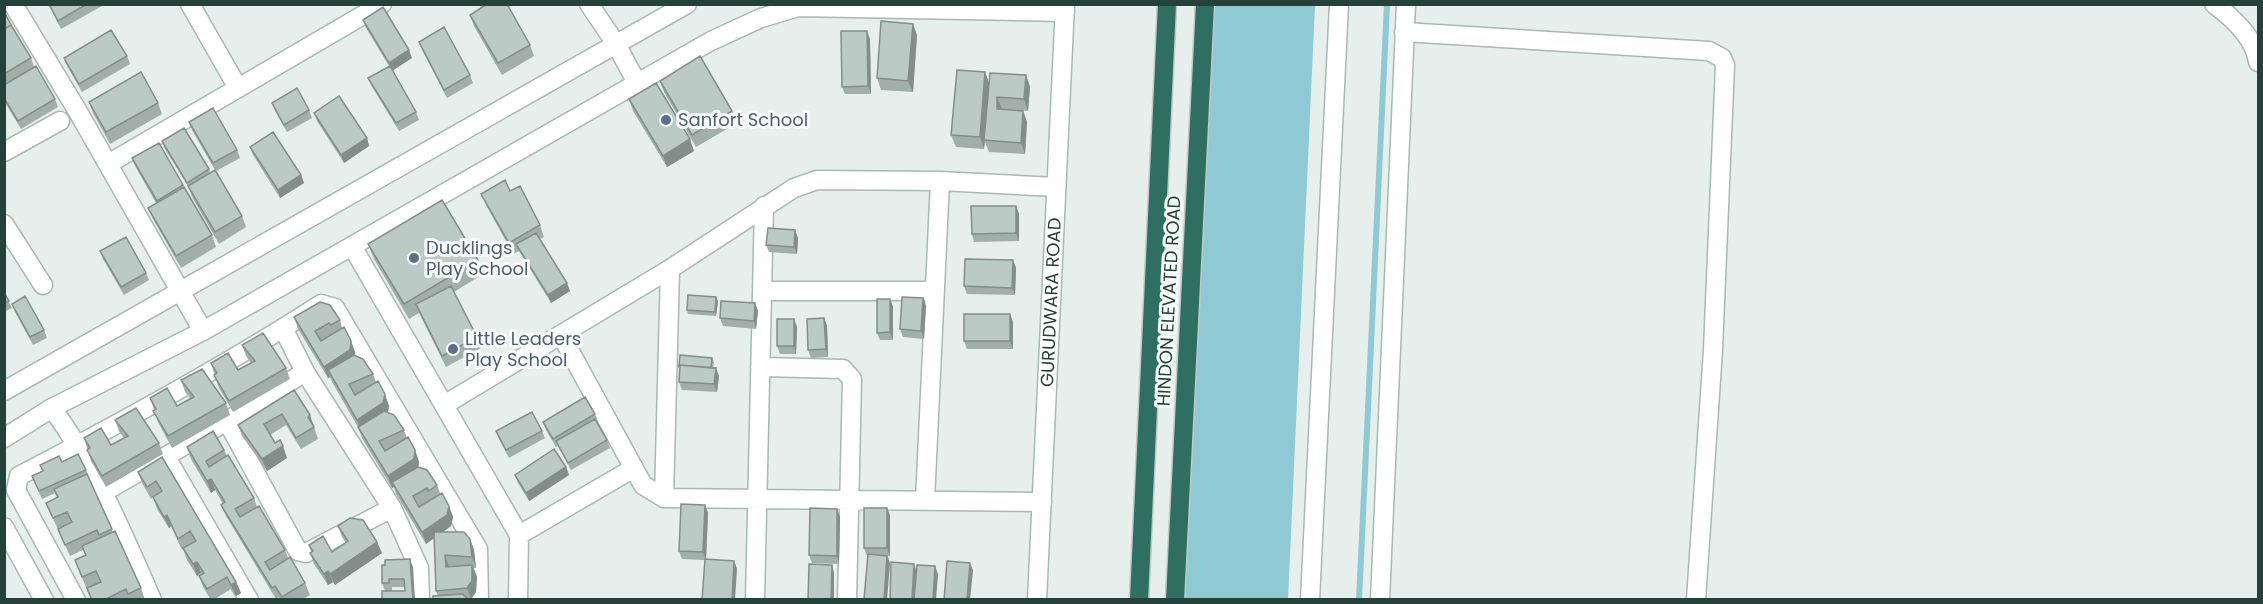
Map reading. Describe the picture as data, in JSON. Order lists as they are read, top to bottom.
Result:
{
  "streets": {
    "highway": ["HINDON ELEVATED ROAD"],
    "street": ["GURUDWARA ROAD"]
  },
  "places": ["Sanfort School", "Ducklings Play School", "Little Leaders Play School"]
}
